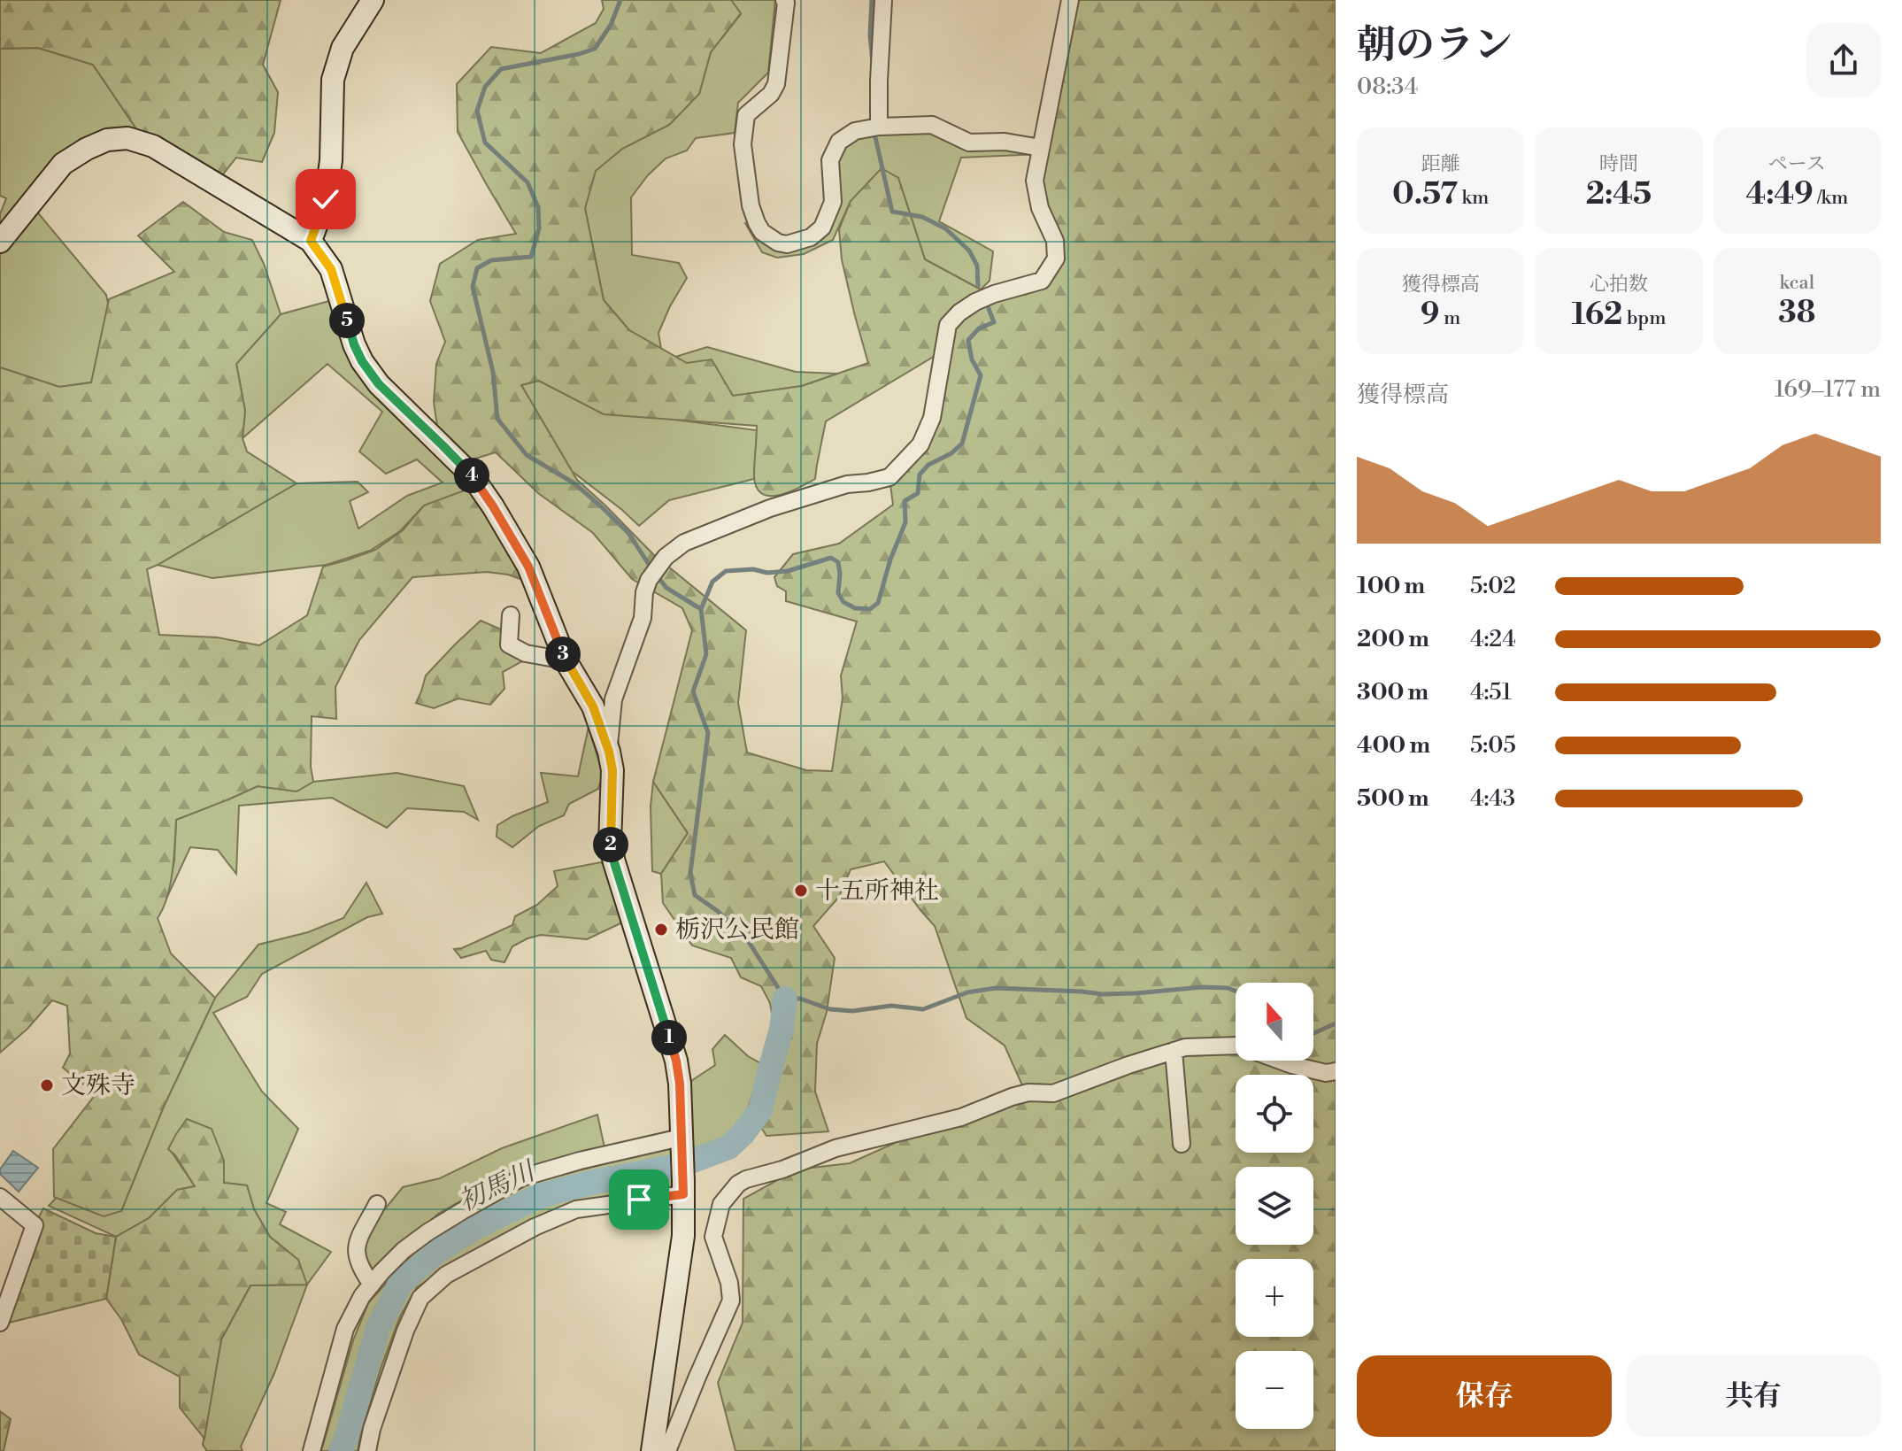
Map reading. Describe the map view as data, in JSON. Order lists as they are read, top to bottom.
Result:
{
  "water": ["初馬川"],
  "places": ["十五所神社", "栃沢公民館", "文殊寺"],
  "north": "top",
  "page": {
    "heading": ["朝のラン", "08:34"],
    "stats": [
      ["距離", "0.57 km"],
      ["時間", "2:45"],
      ["ペース", "4:49 /km"],
      ["獲得標高", "9 m"],
      ["心拍数", "162 bpm"],
      ["kcal", "38"]
    ],
    "pins": [
      "5",
      "4",
      "3",
      "2",
      "1"
    ],
    "chart": ["獲得標高", "169–177 m"],
    "list": [
      {
        "name": "100 m",
        "note": "5:02"
      },
      {
        "name": "200 m",
        "note": "4:24"
      },
      {
        "name": "300 m",
        "note": "4:51"
      },
      {
        "name": "400 m",
        "note": "5:05"
      },
      {
        "name": "500 m",
        "note": "4:43"
      }
    ],
    "map_buttons": ["+", "−"],
    "buttons": ["保存", "共有"]
  }
}
